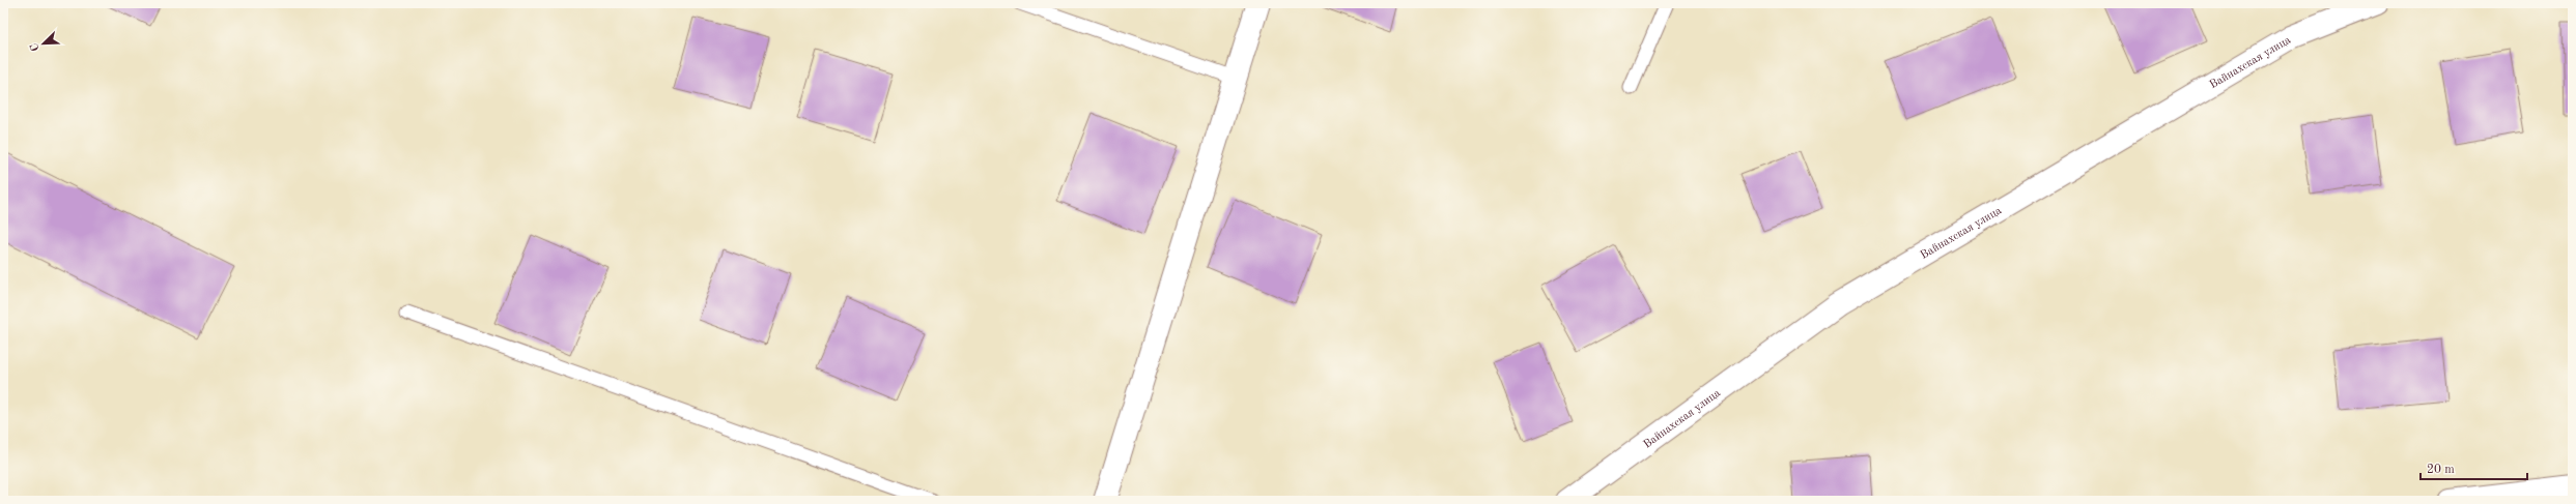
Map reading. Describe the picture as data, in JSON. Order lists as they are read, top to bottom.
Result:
{
  "streets": {
    "street": ["Вайнахская улица"]
  },
  "scale_bar": "20 m",
  "north": "bottom left"
}
